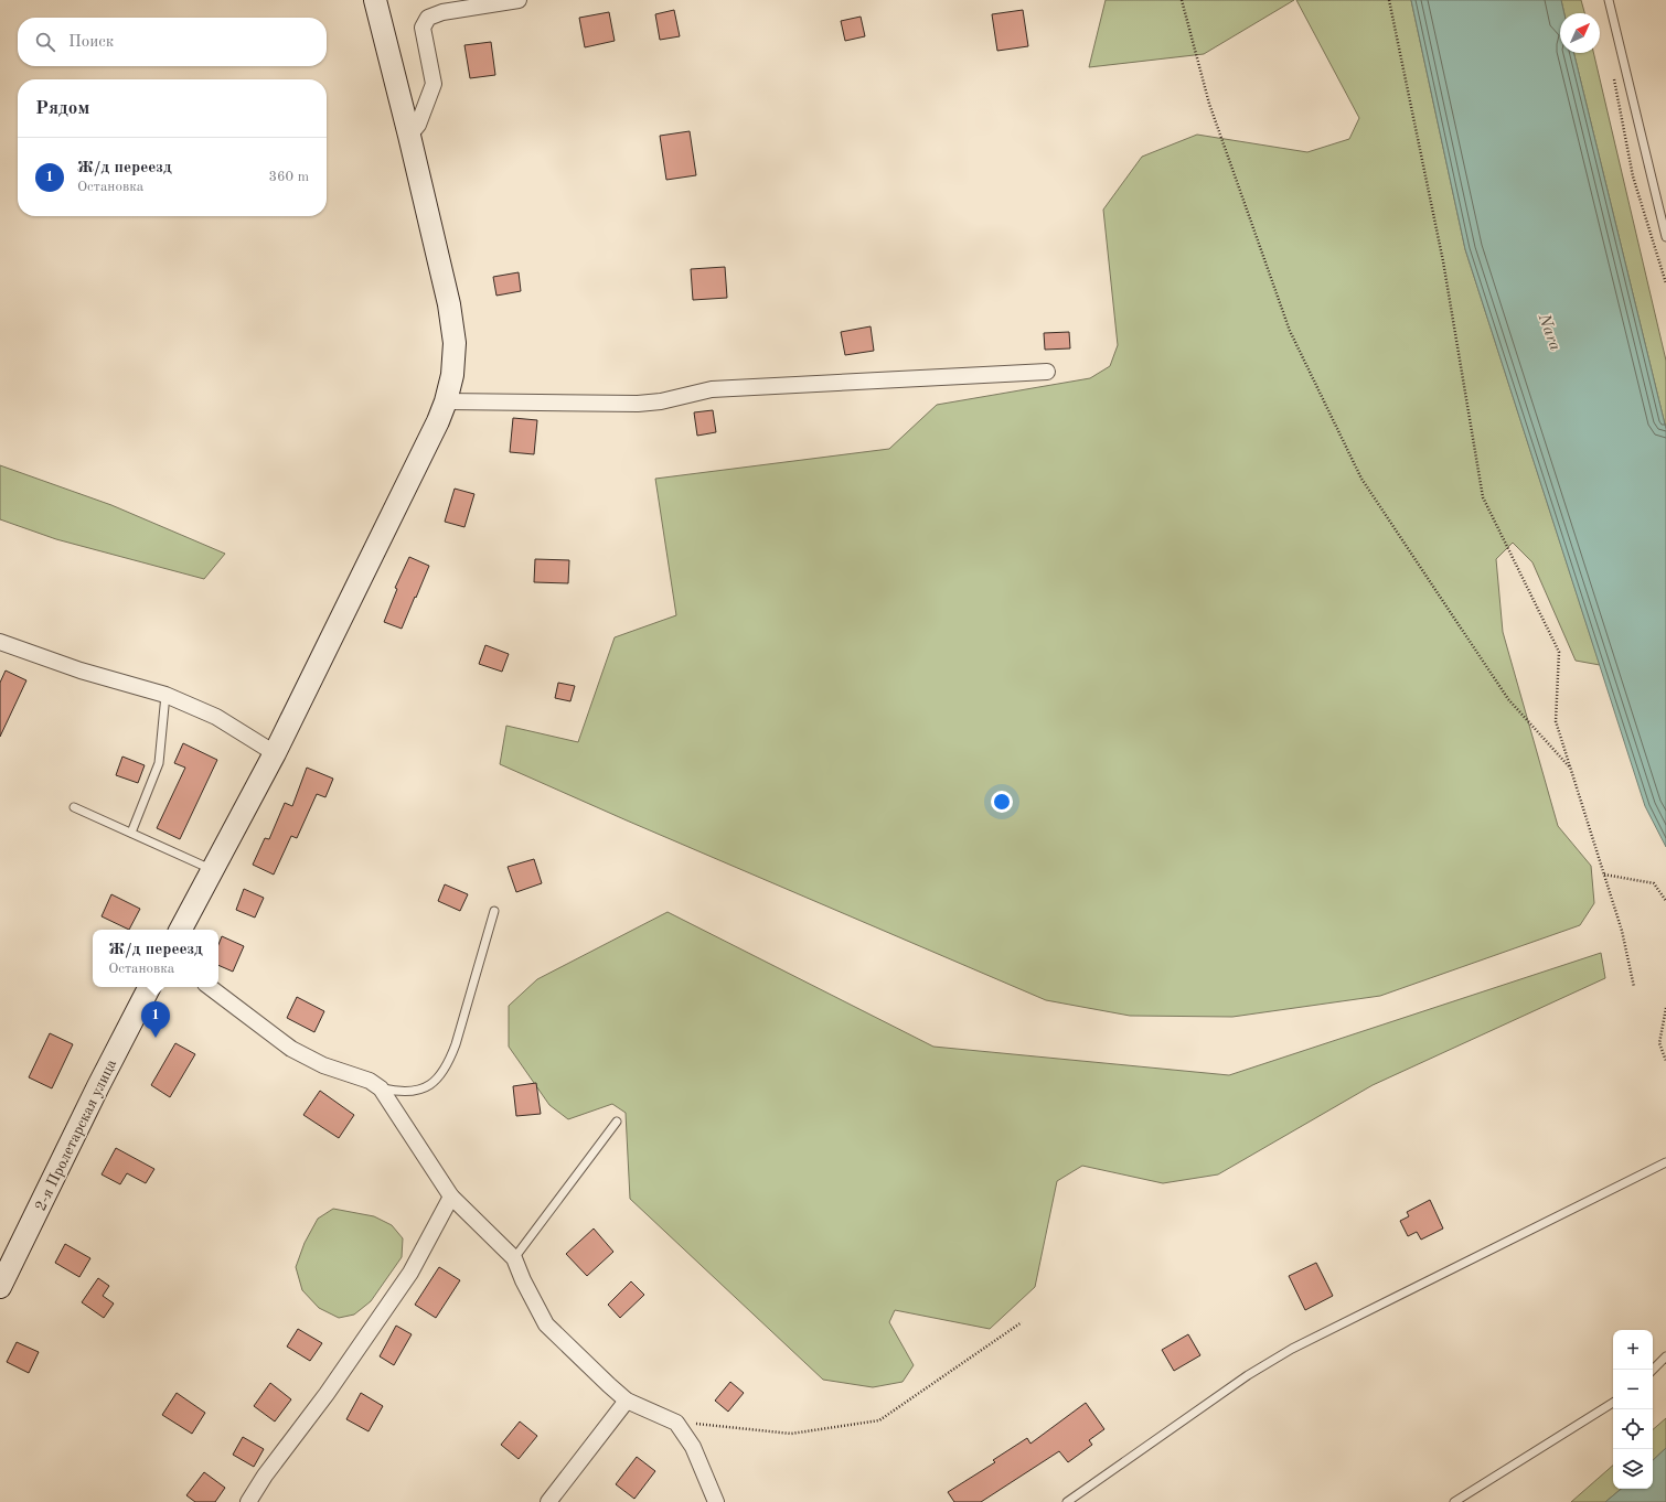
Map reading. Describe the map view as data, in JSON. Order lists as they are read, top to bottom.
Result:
{
  "streets": {
    "main road": ["2-я Пролетарская улица"]
  },
  "water": ["Nara"],
  "north": "top right",
  "page": {
    "search": "Поиск",
    "heading": "Рядом",
    "list": [
      {
        "mark": "1",
        "name": "Ж/д переезд",
        "note": "Остановка",
        "value": "360 m"
      }
    ],
    "popup": ["Ж/д переезд", "Остановка"],
    "pins": "1",
    "map_buttons": ["+", "−"]
  }
}
